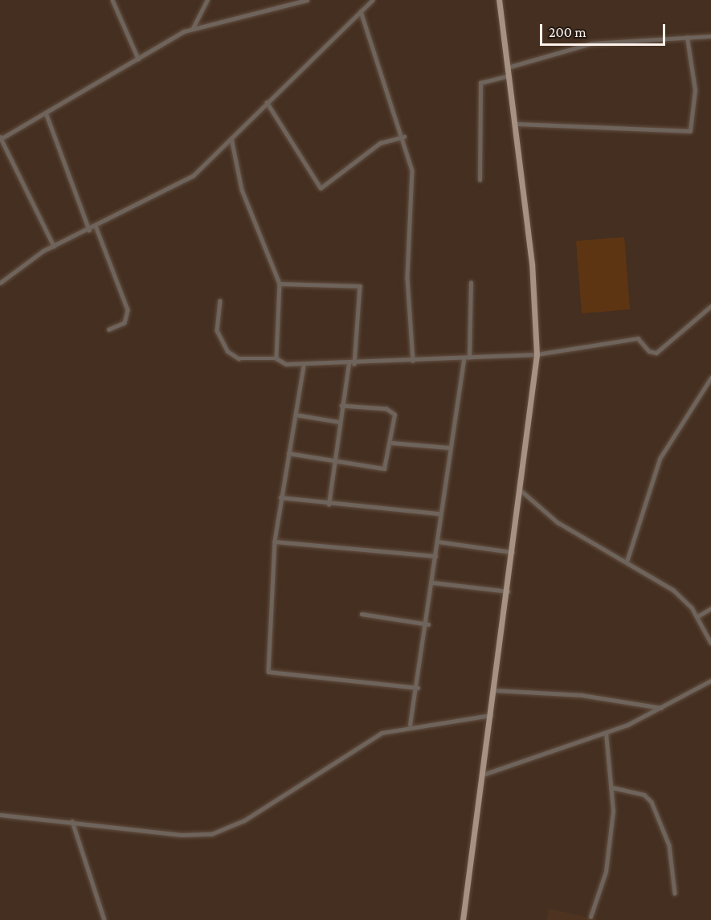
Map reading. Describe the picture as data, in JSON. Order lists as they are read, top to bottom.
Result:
{
  "scale_bar": "200 m"
}
